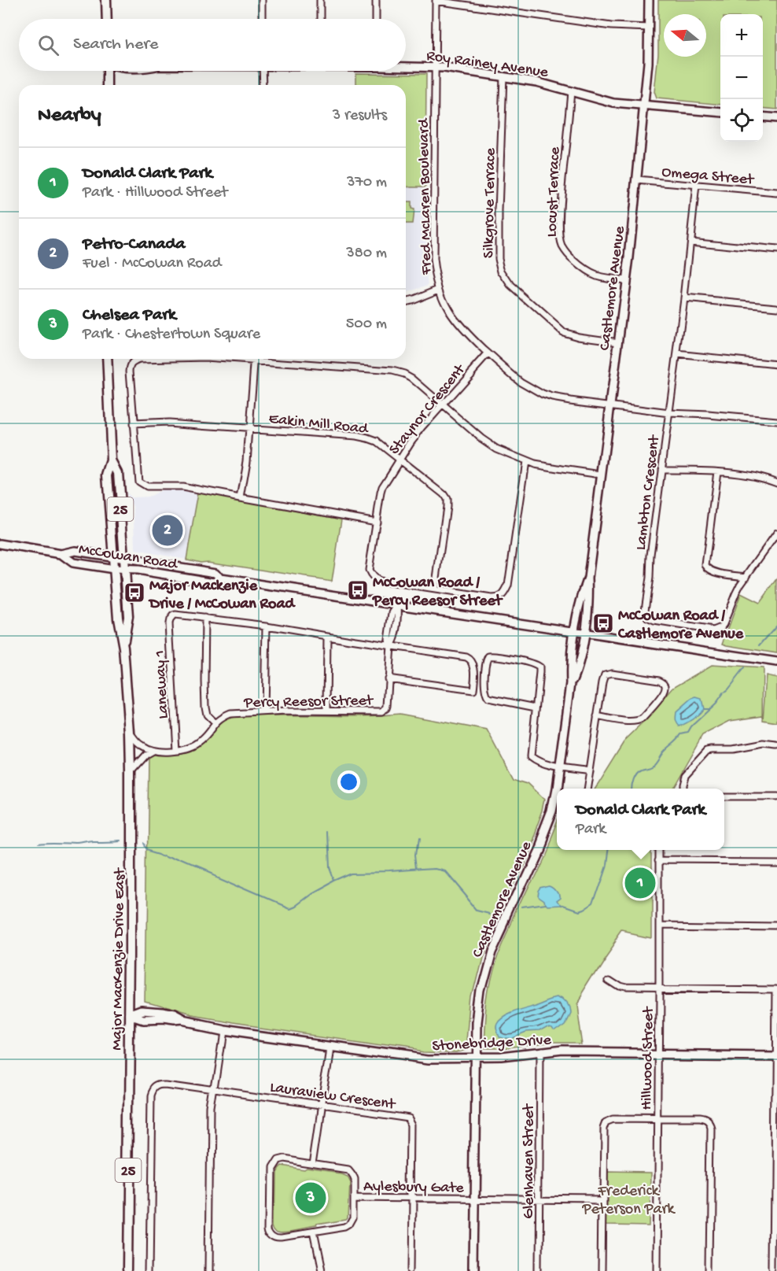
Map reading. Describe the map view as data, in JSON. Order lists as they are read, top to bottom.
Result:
{
  "streets": {
    "main road": ["25", "Major MacKenzie Drive East"],
    "street": [
      "Roy Rainey Avenue",
      "Omega Street",
      "Locust Terrace",
      "Fred McLaren Boulevard",
      "Silkgrove Terrace",
      "Castlemore Avenue",
      "Staynor Crescent",
      "Eakin Mill Road",
      "Lambton Crescent",
      "McCowan Road",
      "Laneway 1",
      "Percy Reesor Street",
      "Stonebridge Drive",
      "Hillwood Street",
      "Lauraview Crescent",
      "Glenhaven Street",
      "Aylesbury Gate"
    ]
  },
  "crossings": [
    ["Roy Rainey Avenue", "Locust Terrace"],
    ["Roy Rainey Avenue", "Fred McLaren Boulevard"],
    ["Roy Rainey Avenue", "Silkgrove Terrace"],
    ["Roy Rainey Avenue", "Castlemore Avenue"],
    ["Omega Street", "Castlemore Avenue"],
    ["Omega Street", "Lambton Crescent"],
    ["Locust Terrace", "Castlemore Avenue"],
    ["Fred McLaren Boulevard", "Castlemore Avenue"],
    ["Fred McLaren Boulevard", "Staynor Crescent"],
    ["Fred McLaren Boulevard", "Lambton Crescent"],
    ["Silkgrove Terrace", "Castlemore Avenue"],
    ["Castlemore Avenue", "McCowan Road"],
    ["Castlemore Avenue", "Stonebridge Drive"],
    ["Castlemore Avenue", "Aylesbury Gate"],
    ["Staynor Crescent", "Eakin Mill Road"],
    ["McCowan Road", "Percy Reesor Street"],
    ["McCowan Road", "Major MacKenzie Drive East"],
    ["Laneway 1", "Percy Reesor Street"],
    ["Major MacKenzie Drive East", "Stonebridge Drive"],
    ["Stonebridge Drive", "Hillwood Street"],
    ["Stonebridge Drive", "Glenhaven Street"],
    ["Lauraview Crescent", "Aylesbury Gate"],
    ["Glenhaven Street", "Aylesbury Gate"]
  ],
  "parks": ["Frederick Peterson Park"],
  "places": {
    "bus stop": ["McCowan Road / Percy Reesor Street", "Major Mackenzie Drive / McCowan Road", "McCowan Road / Castlemore Avenue"]
  },
  "north": "left",
  "page": {
    "map_buttons": ["+", "−"],
    "search": "Search here",
    "heading": ["Nearby", "3 results"],
    "list": [
      {
        "mark": "1",
        "name": "Donald Clark Park",
        "note": "Park · Hillwood Street",
        "value": "370 m"
      },
      {
        "mark": "2",
        "name": "Petro-Canada",
        "note": "Fuel · McCowan Road",
        "value": "380 m"
      },
      {
        "mark": "3",
        "name": "Chelsea Park",
        "note": "Park · Chestertown Square",
        "value": "500 m"
      }
    ],
    "pins": ["2", "1", "3"],
    "popup": ["Donald Clark Park", "Park"]
  }
}
